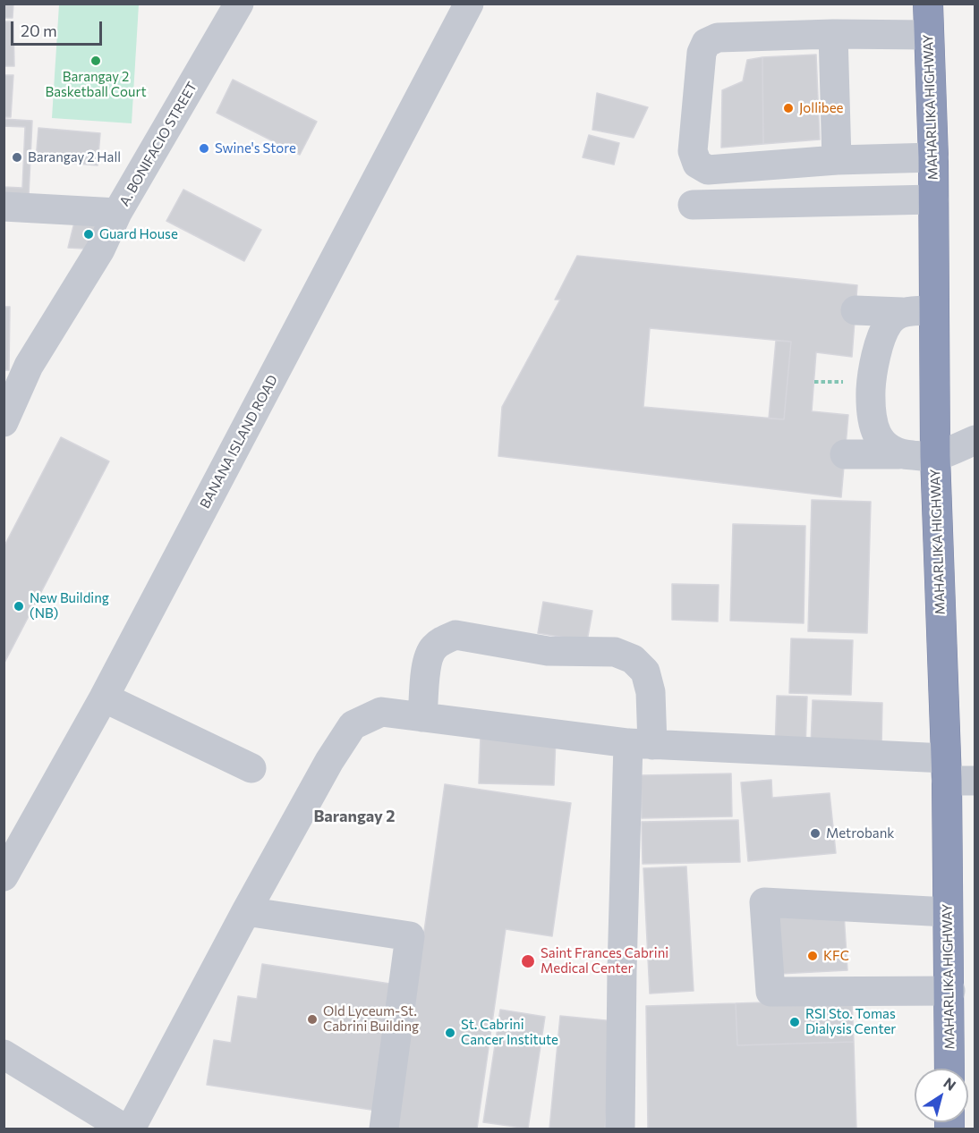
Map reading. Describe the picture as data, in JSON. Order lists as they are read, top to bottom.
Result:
{
  "streets": {
    "highway": ["MAHARLIKA HIGHWAY"],
    "street": ["A. BONIFACIO STREET", "BANANA ISLAND ROAD"]
  },
  "districts": ["Barangay 2"],
  "places": [
    "Barangay 2 Basketball Court",
    "Jollibee",
    "Swine's Store",
    "Barangay 2 Hall",
    "Guard House",
    "New Building (NB)",
    "Metrobank",
    "KFC",
    "Saint Frances Cabrini Medical Center",
    "Old Lyceum-St. Cabrini Building",
    "RSI Sto. Tomas Dialysis Center",
    "St. Cabrini Cancer Institute"
  ],
  "scale_bar": "20 m",
  "north": "top right"
}
